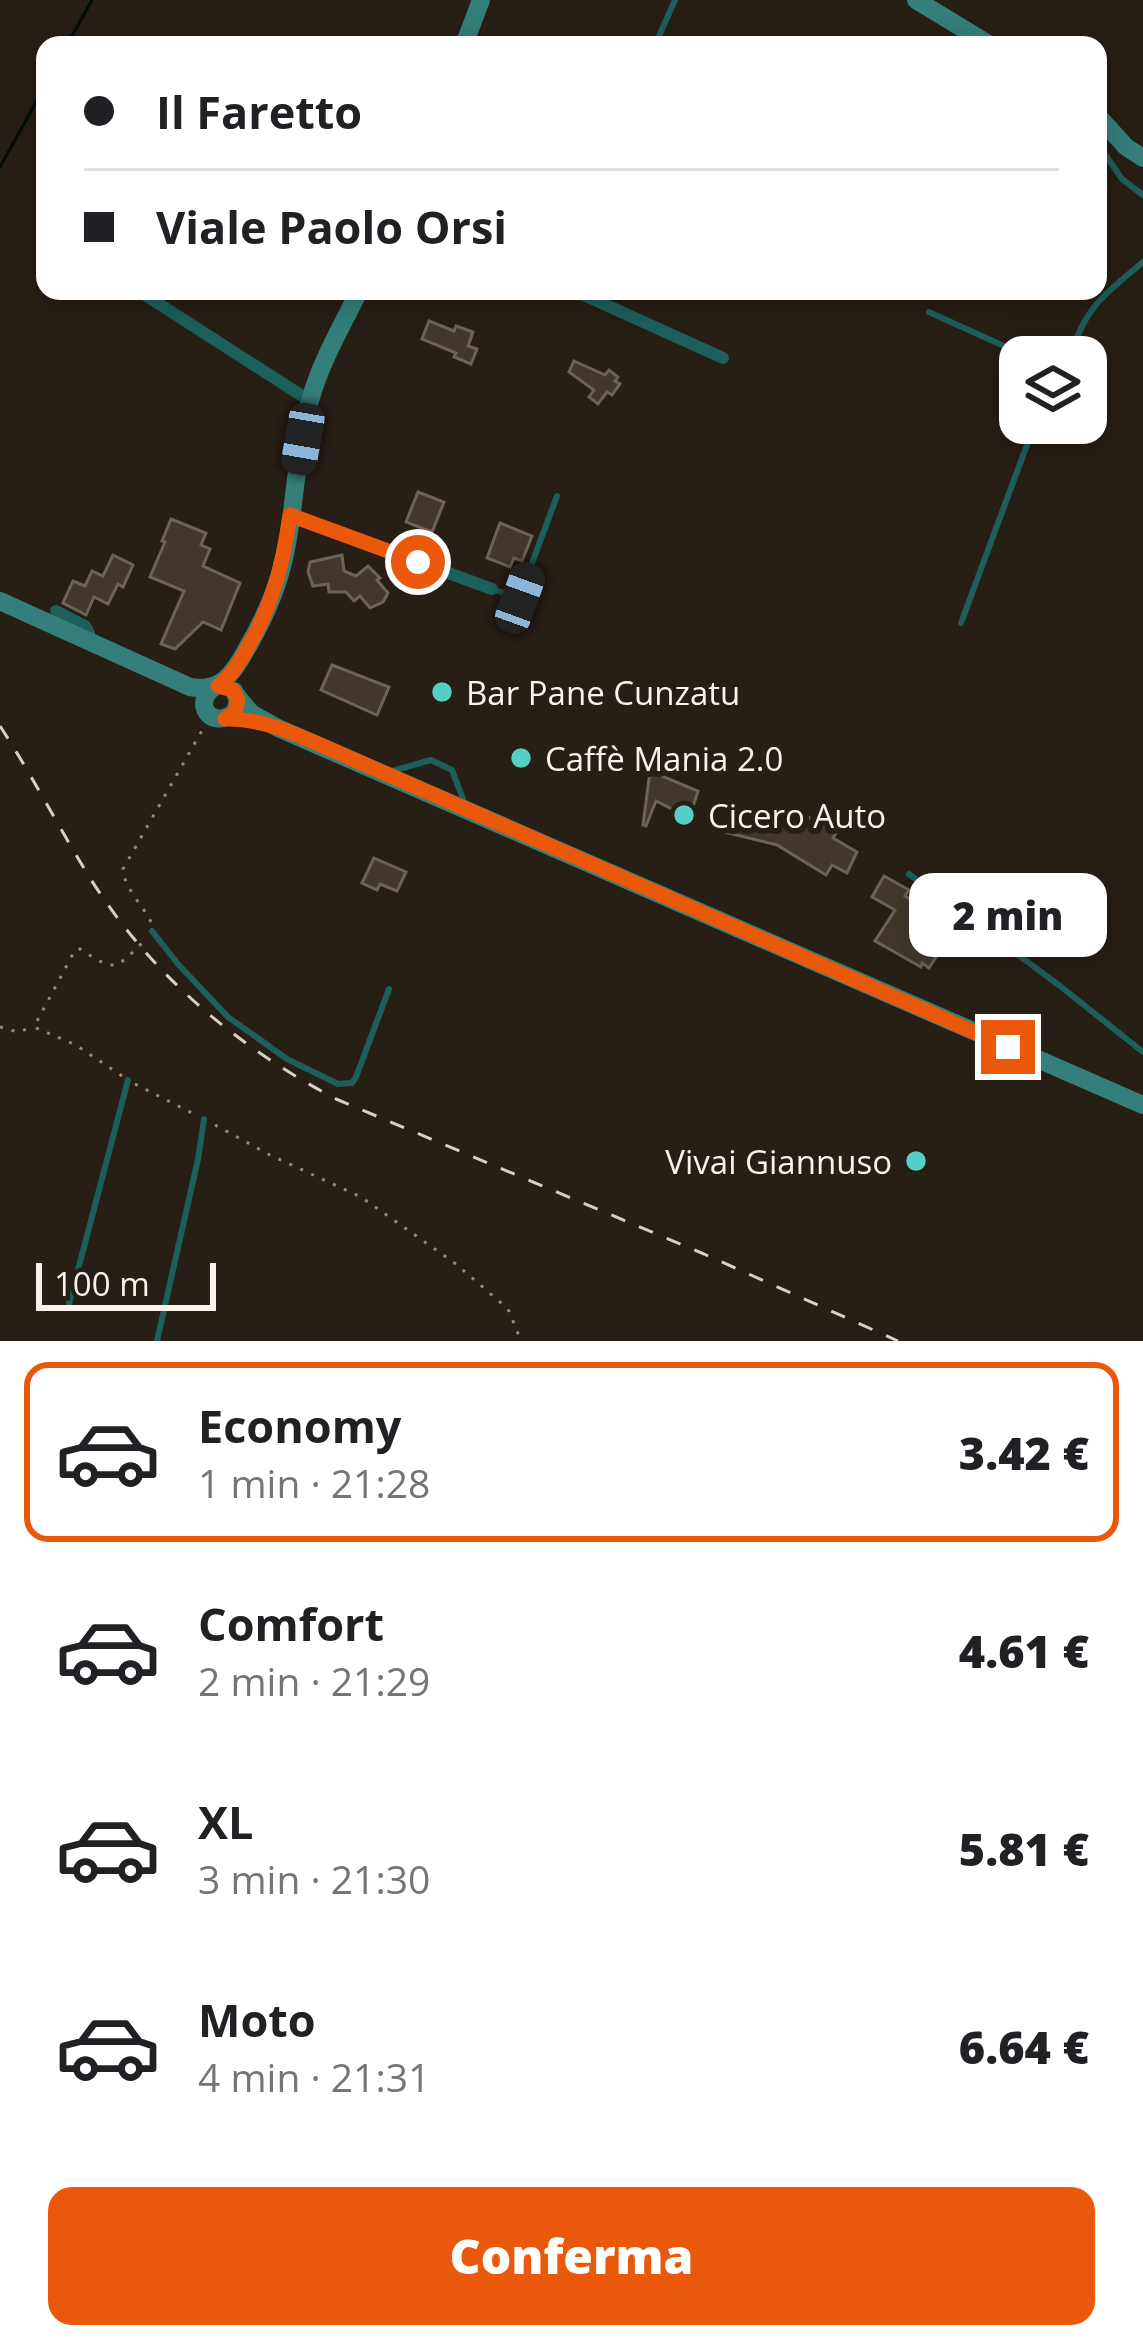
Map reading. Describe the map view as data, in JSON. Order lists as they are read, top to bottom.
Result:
{
  "places": [
    "Bar Pane Cunzatu",
    "Caffè Mania 2.0",
    "Cicero Auto",
    "Vivai Giannuso"
  ],
  "scale_bar": "100 m",
  "page": {
    "banner": ["Il Faretto", "Viale Paolo Orsi"],
    "bubble": "2 min",
    "scale": "100 m",
    "list": [
      {
        "name": "Economy",
        "note": "1 min · 21:28",
        "value": "3.42 €"
      },
      {
        "name": "Comfort",
        "note": "2 min · 21:29",
        "value": "4.61 €"
      },
      {
        "name": "XL",
        "note": "3 min · 21:30",
        "value": "5.81 €"
      },
      {
        "name": "Moto",
        "note": "4 min · 21:31",
        "value": "6.64 €"
      }
    ],
    "buttons": "Conferma"
  }
}
